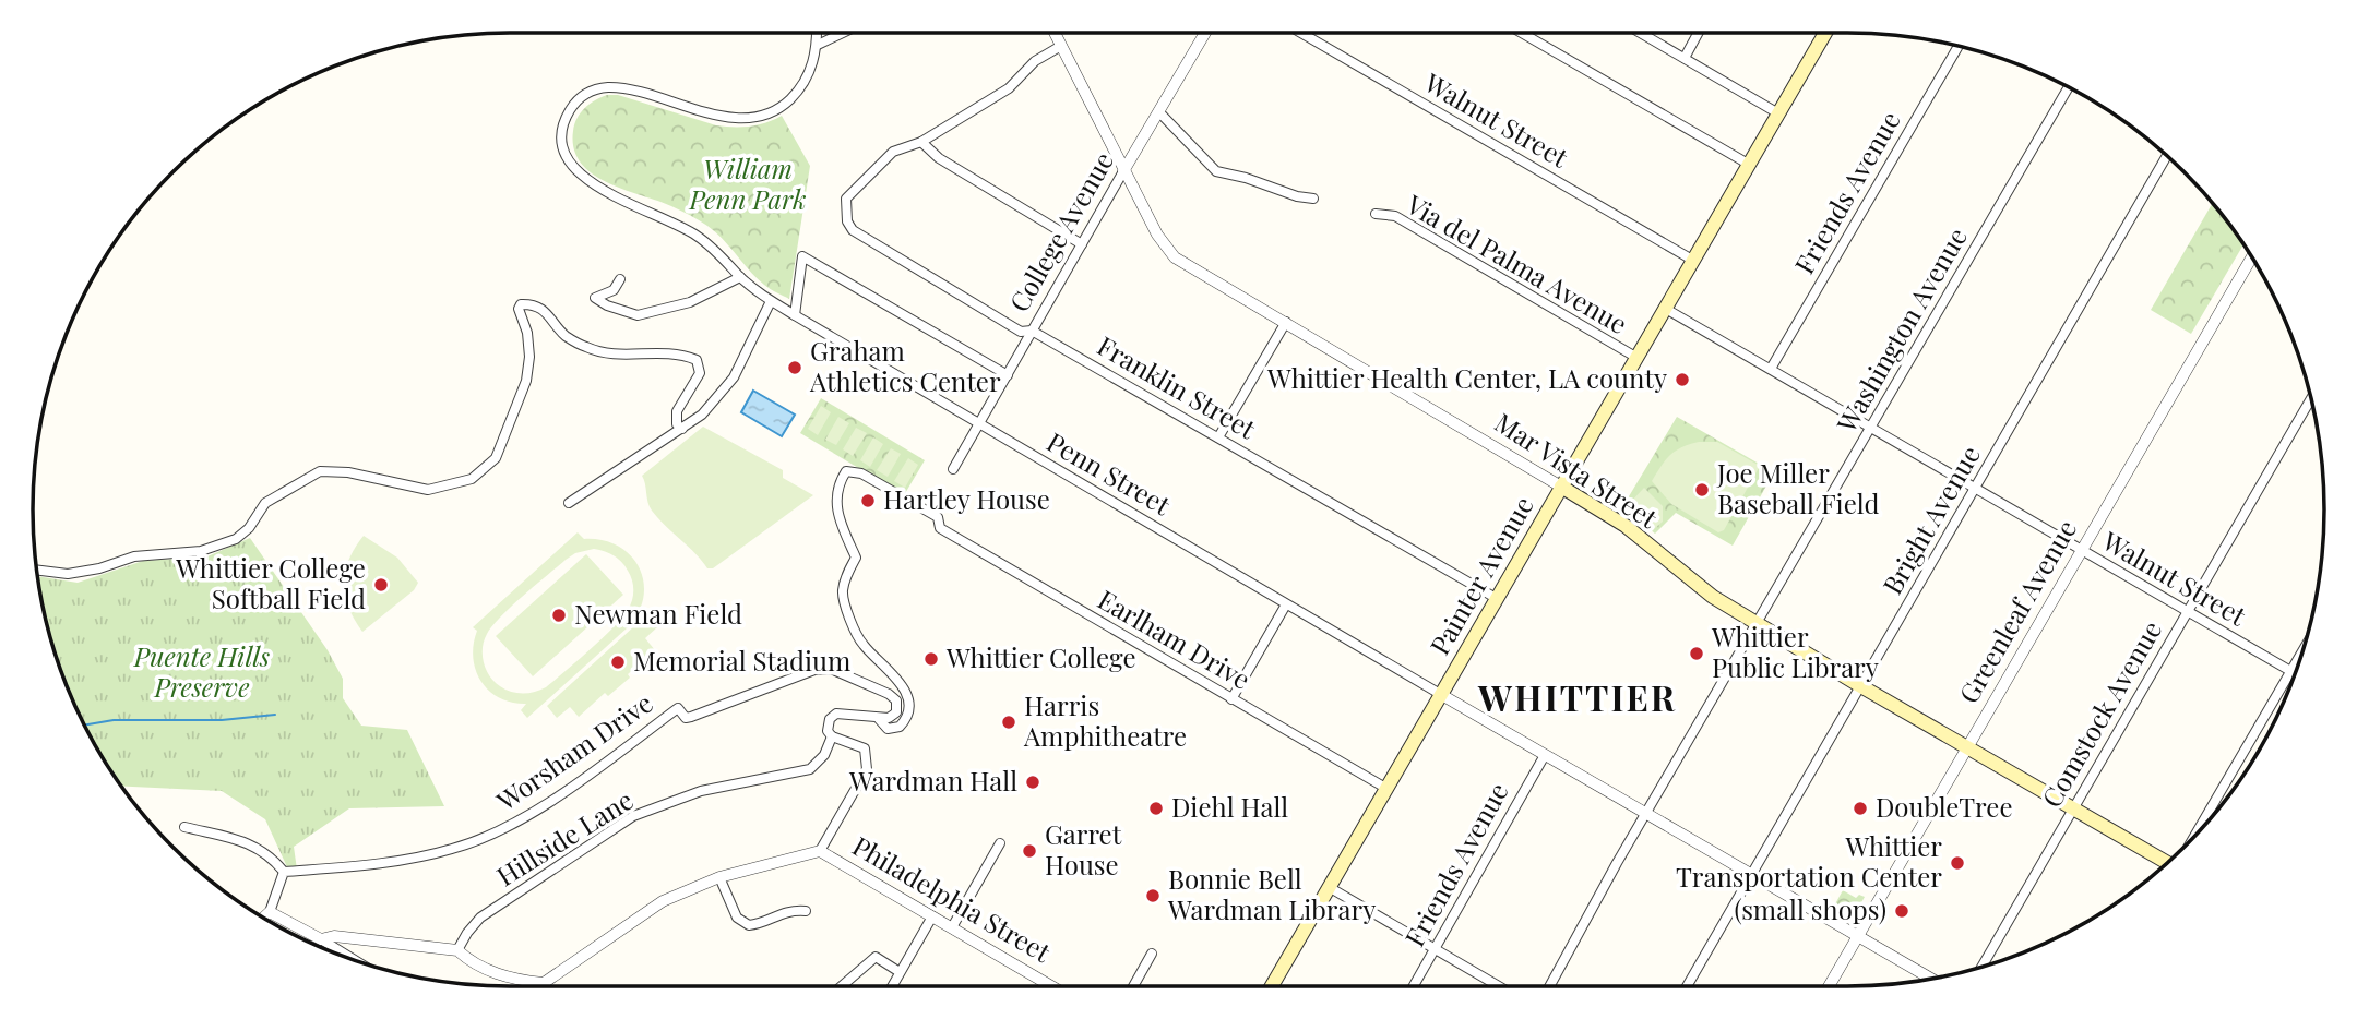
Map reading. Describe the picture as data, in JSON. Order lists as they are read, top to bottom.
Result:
{
  "streets": {
    "main road": ["Mar Vista Street", "Painter Avenue"],
    "street": [
      "Walnut Street",
      "Friends Avenue",
      "College Avenue",
      "Via del Palma Avenue",
      "Washington Avenue",
      "Franklin Street",
      "Penn Street",
      "Bright Avenue",
      "Greenleaf Avenue",
      "Earlham Drive",
      "Comstock Avenue",
      "Worsham Drive",
      "Hillside Lane",
      "Philadelphia Street"
    ]
  },
  "crossings": [
    ["Walnut Street", "Friends Avenue"],
    ["Walnut Street", "Washington Avenue"],
    ["Walnut Street", "Bright Avenue"],
    ["Walnut Street", "Painter Avenue"],
    ["Walnut Street", "Greenleaf Avenue"],
    ["Walnut Street", "Comstock Avenue"],
    ["Friends Avenue", "Penn Street"],
    ["College Avenue", "Franklin Street"],
    ["College Avenue", "Mar Vista Street"],
    ["College Avenue", "Penn Street"],
    ["Via del Palma Avenue", "Painter Avenue"],
    ["Washington Avenue", "Mar Vista Street"],
    ["Washington Avenue", "Penn Street"],
    ["Franklin Street", "Painter Avenue"],
    ["Mar Vista Street", "Bright Avenue"],
    ["Mar Vista Street", "Painter Avenue"],
    ["Mar Vista Street", "Greenleaf Avenue"],
    ["Mar Vista Street", "Comstock Avenue"],
    ["Penn Street", "Bright Avenue"],
    ["Penn Street", "Painter Avenue"],
    ["Penn Street", "Greenleaf Avenue"],
    ["Painter Avenue", "Earlham Drive"],
    ["Earlham Drive", "Worsham Drive"]
  ],
  "districts": ["WHITTIER"],
  "parks": ["William Penn Park", "Puente Hills Preserve"],
  "places": [
    "Graham Athletics Center",
    "Whittier Health Center, LA county",
    "Joe Miller Baseball Field",
    "Hartley House",
    "Whittier College Softball Field",
    "Newman Field",
    "Whittier Public Library",
    "Whittier College",
    "Memorial Stadium",
    "Harris Amphitheatre",
    "Wardman Hall",
    "Diehl Hall",
    "DoubleTree",
    "Garret House",
    "Whittier Transportation Center",
    "Bonnie Bell Wardman Library",
    "(small shops)"
  ]
}
